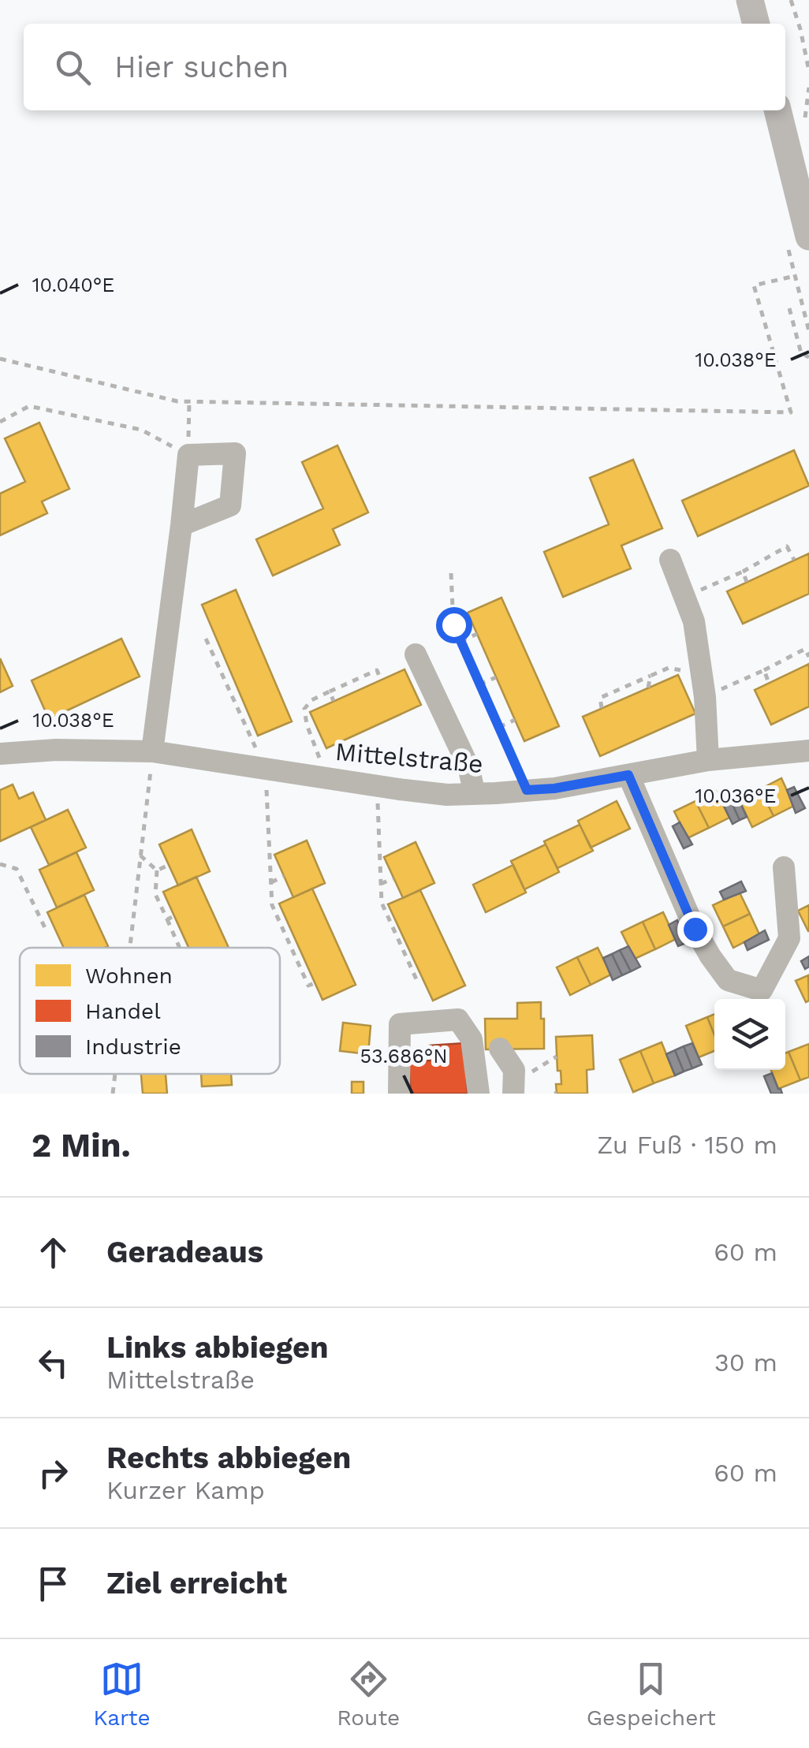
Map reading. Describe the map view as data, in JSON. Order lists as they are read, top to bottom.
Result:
{
  "streets": {
    "street": ["Mittelstraße"]
  },
  "legend": ["Wohnen", "Handel", "Industrie"],
  "page": {
    "search": "Hier suchen",
    "heading": ["2 Min.", "Zu Fuß · 150 m"],
    "list": [
      ["Geradeaus", "60 m"],
      ["Links abbiegen", "Mittelstraße", "30 m"],
      ["Rechts abbiegen", "Kurzer Kamp", "60 m"],
      "Ziel erreicht"
    ],
    "nav": ["Karte", "Route", "Gespeichert"]
  },
  "coordinates": [
    "10.040°E",
    "10.038°E",
    "10.036°E",
    "53.686°N"
  ]
}
